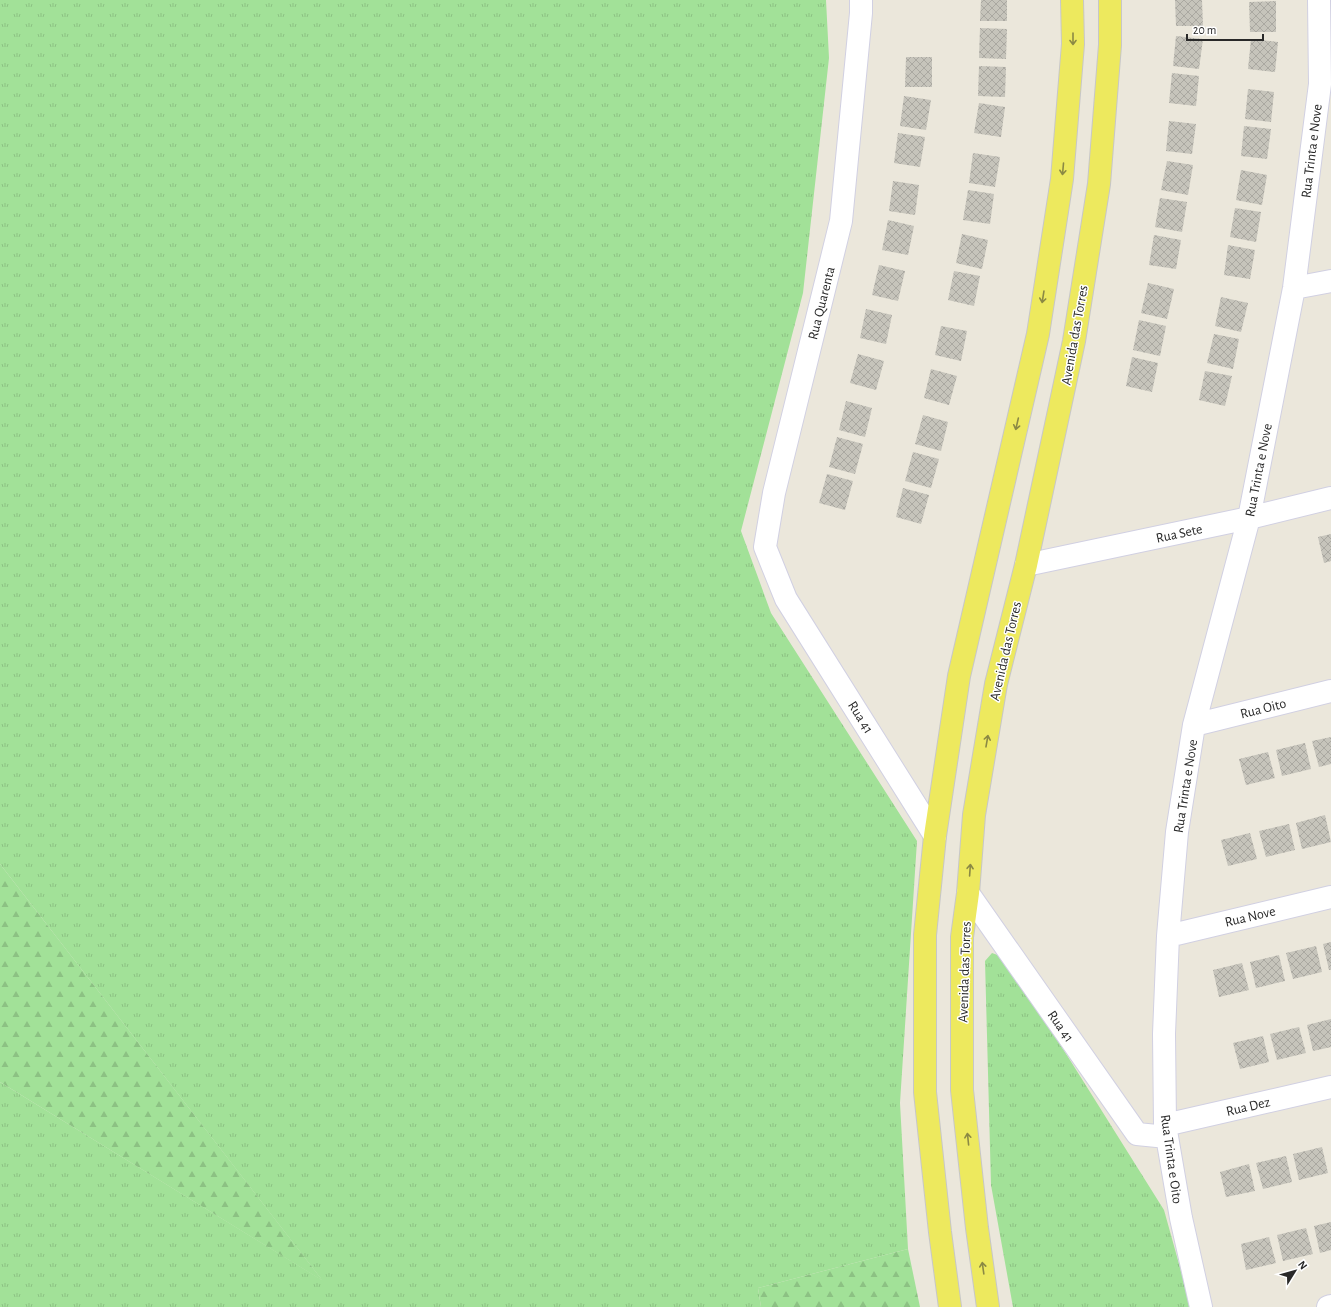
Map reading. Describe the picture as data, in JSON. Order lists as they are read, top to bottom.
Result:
{
  "streets": {
    "main road": ["Avenida das Torres"],
    "street": [
      "Rua Trinta e Nove",
      "Rua Quarenta",
      "Rua Sete",
      "Rua Oito",
      "Rua 41",
      "Rua Nove",
      "Rua Dez",
      "Rua Trinta e Oito"
    ]
  },
  "crossings": [
    ["Rua Trinta e Nove", "Rua Sete"],
    ["Rua Trinta e Nove", "Rua Oito"],
    ["Rua Trinta e Nove", "Rua Nove"],
    ["Rua Trinta e Nove", "Rua Trinta e Oito"],
    ["Rua Quarenta", "Rua 41"],
    ["Avenida das Torres", "Rua Sete"],
    ["Avenida das Torres", "Rua 41"],
    ["Rua 41", "Rua Dez"],
    ["Rua 41", "Rua Trinta e Oito"],
    ["Rua Nove", "Rua Trinta e Oito"],
    ["Rua Dez", "Rua Trinta e Oito"]
  ],
  "scale_bar": "20 m",
  "north": "top right"
}
